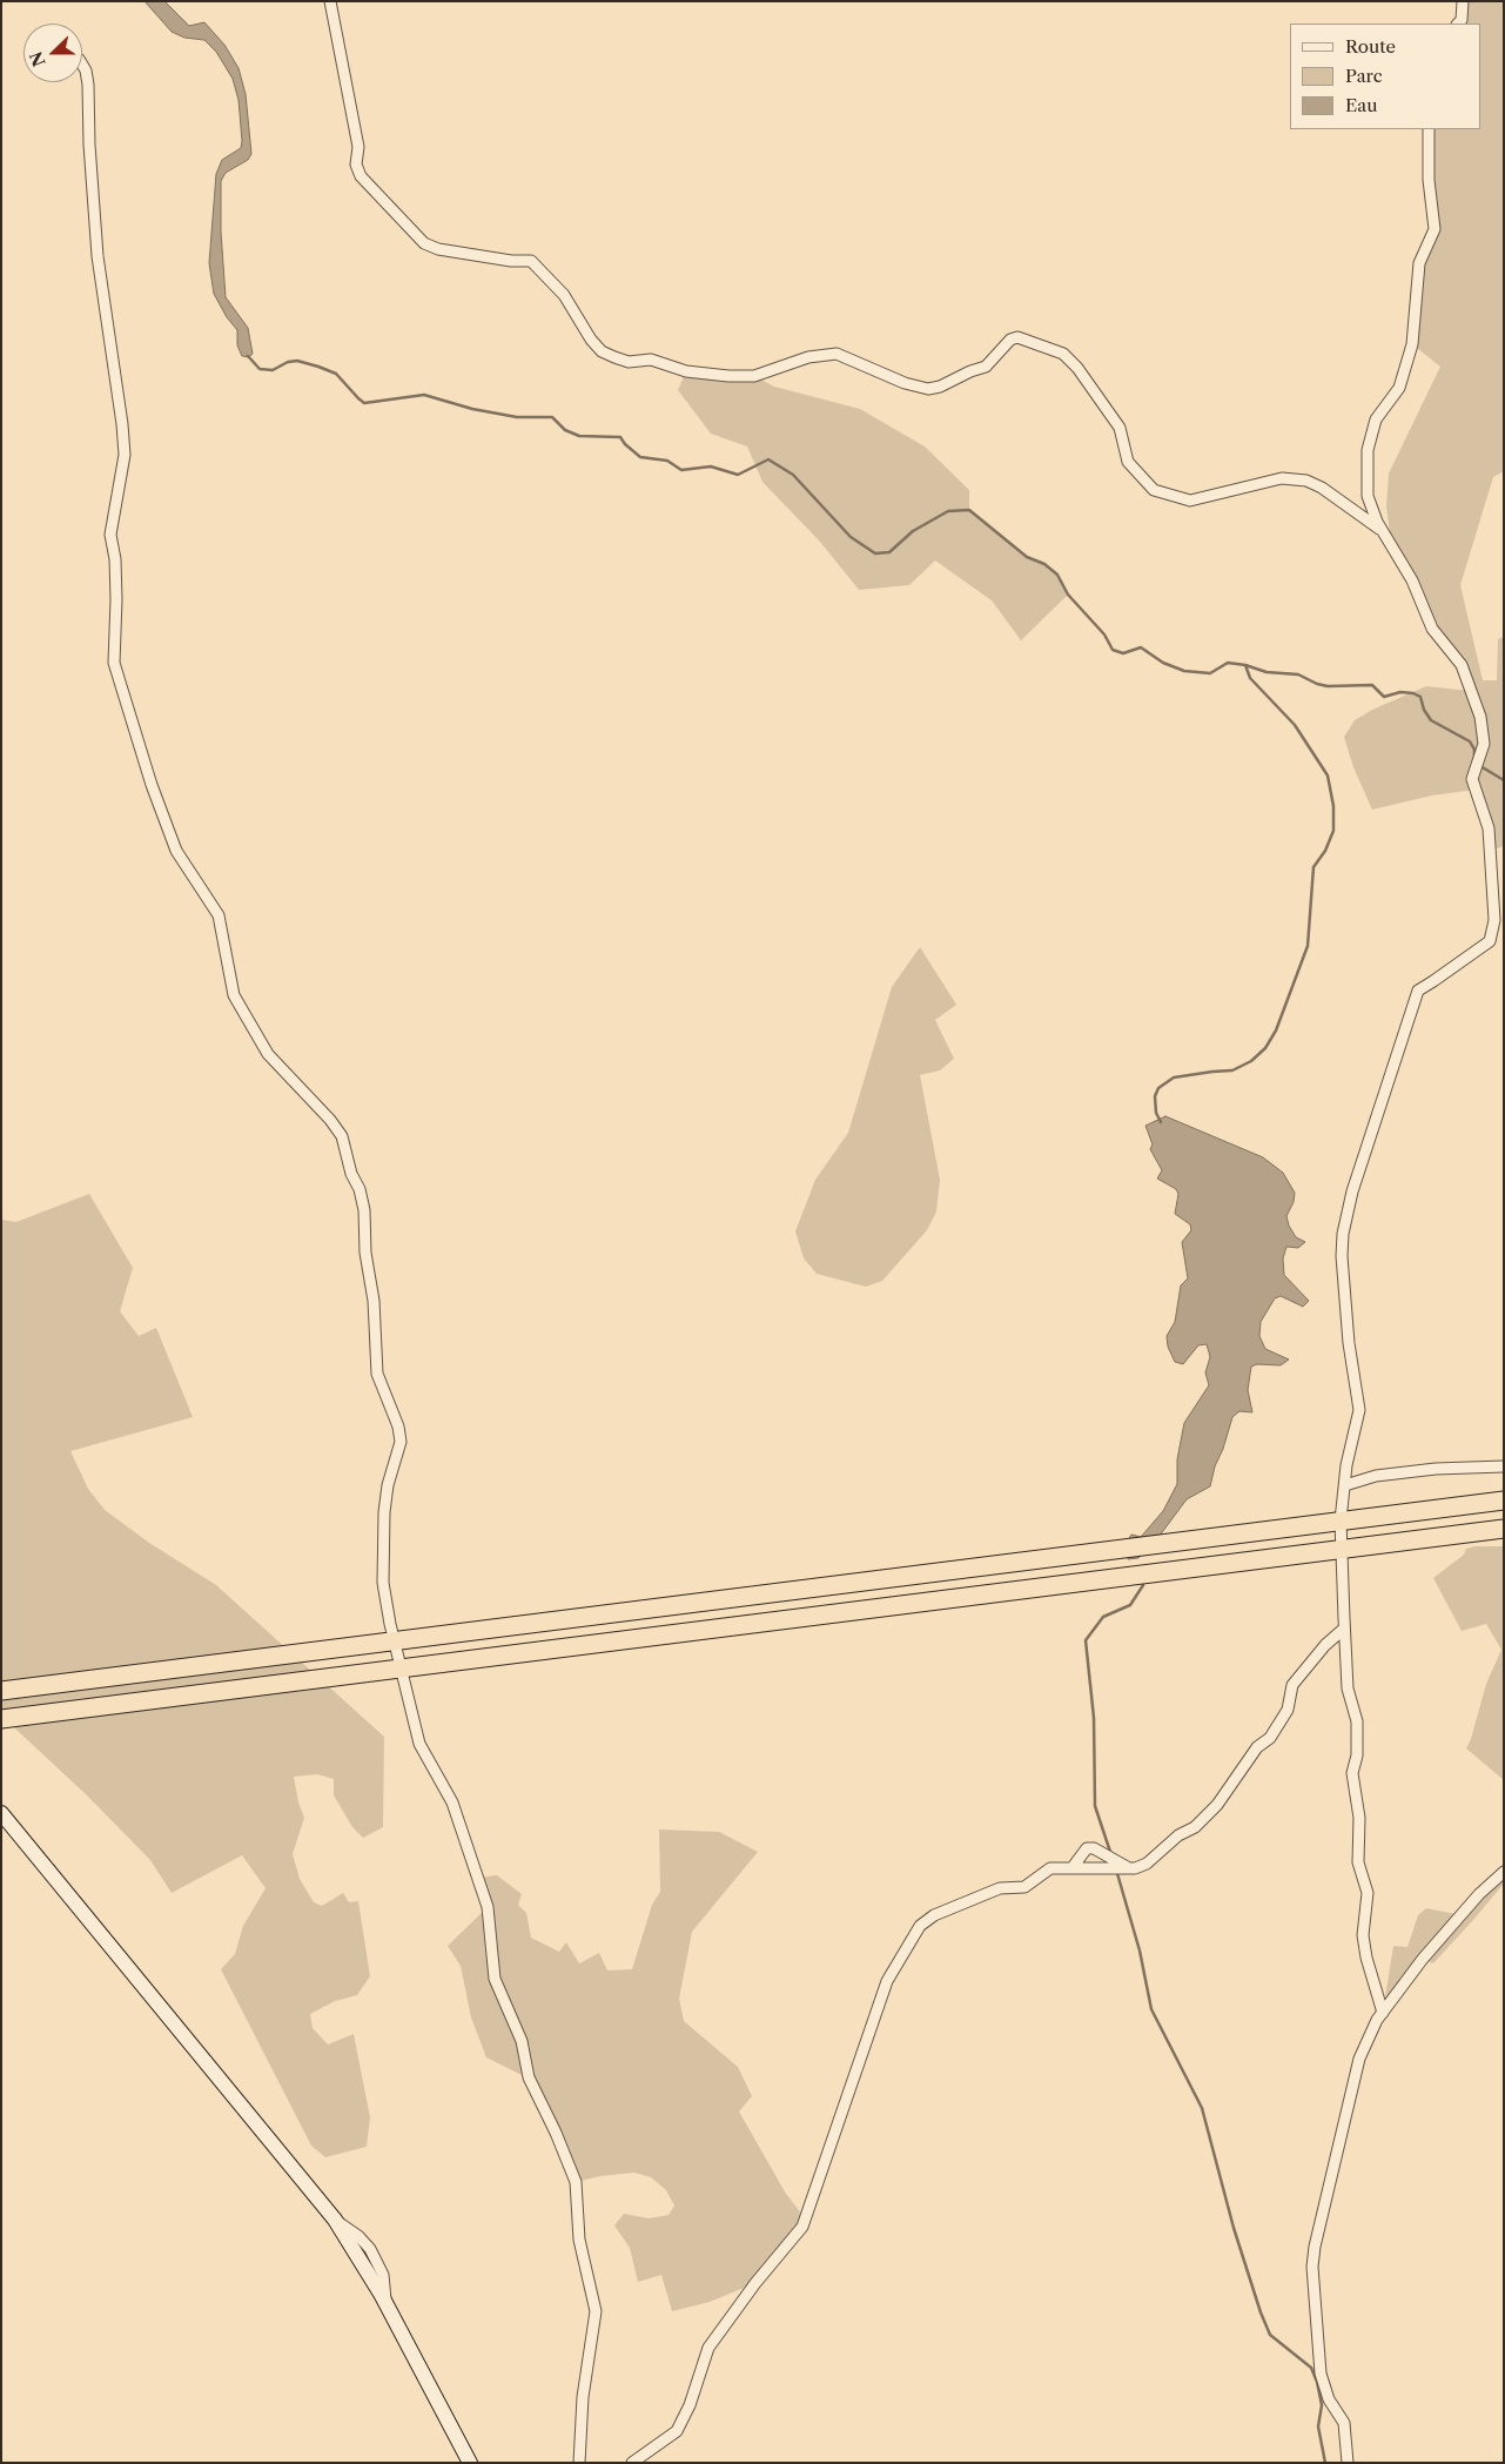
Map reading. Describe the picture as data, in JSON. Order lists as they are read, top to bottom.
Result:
{
  "legend": ["Route", "Parc", "Eau"],
  "north": "left"
}
